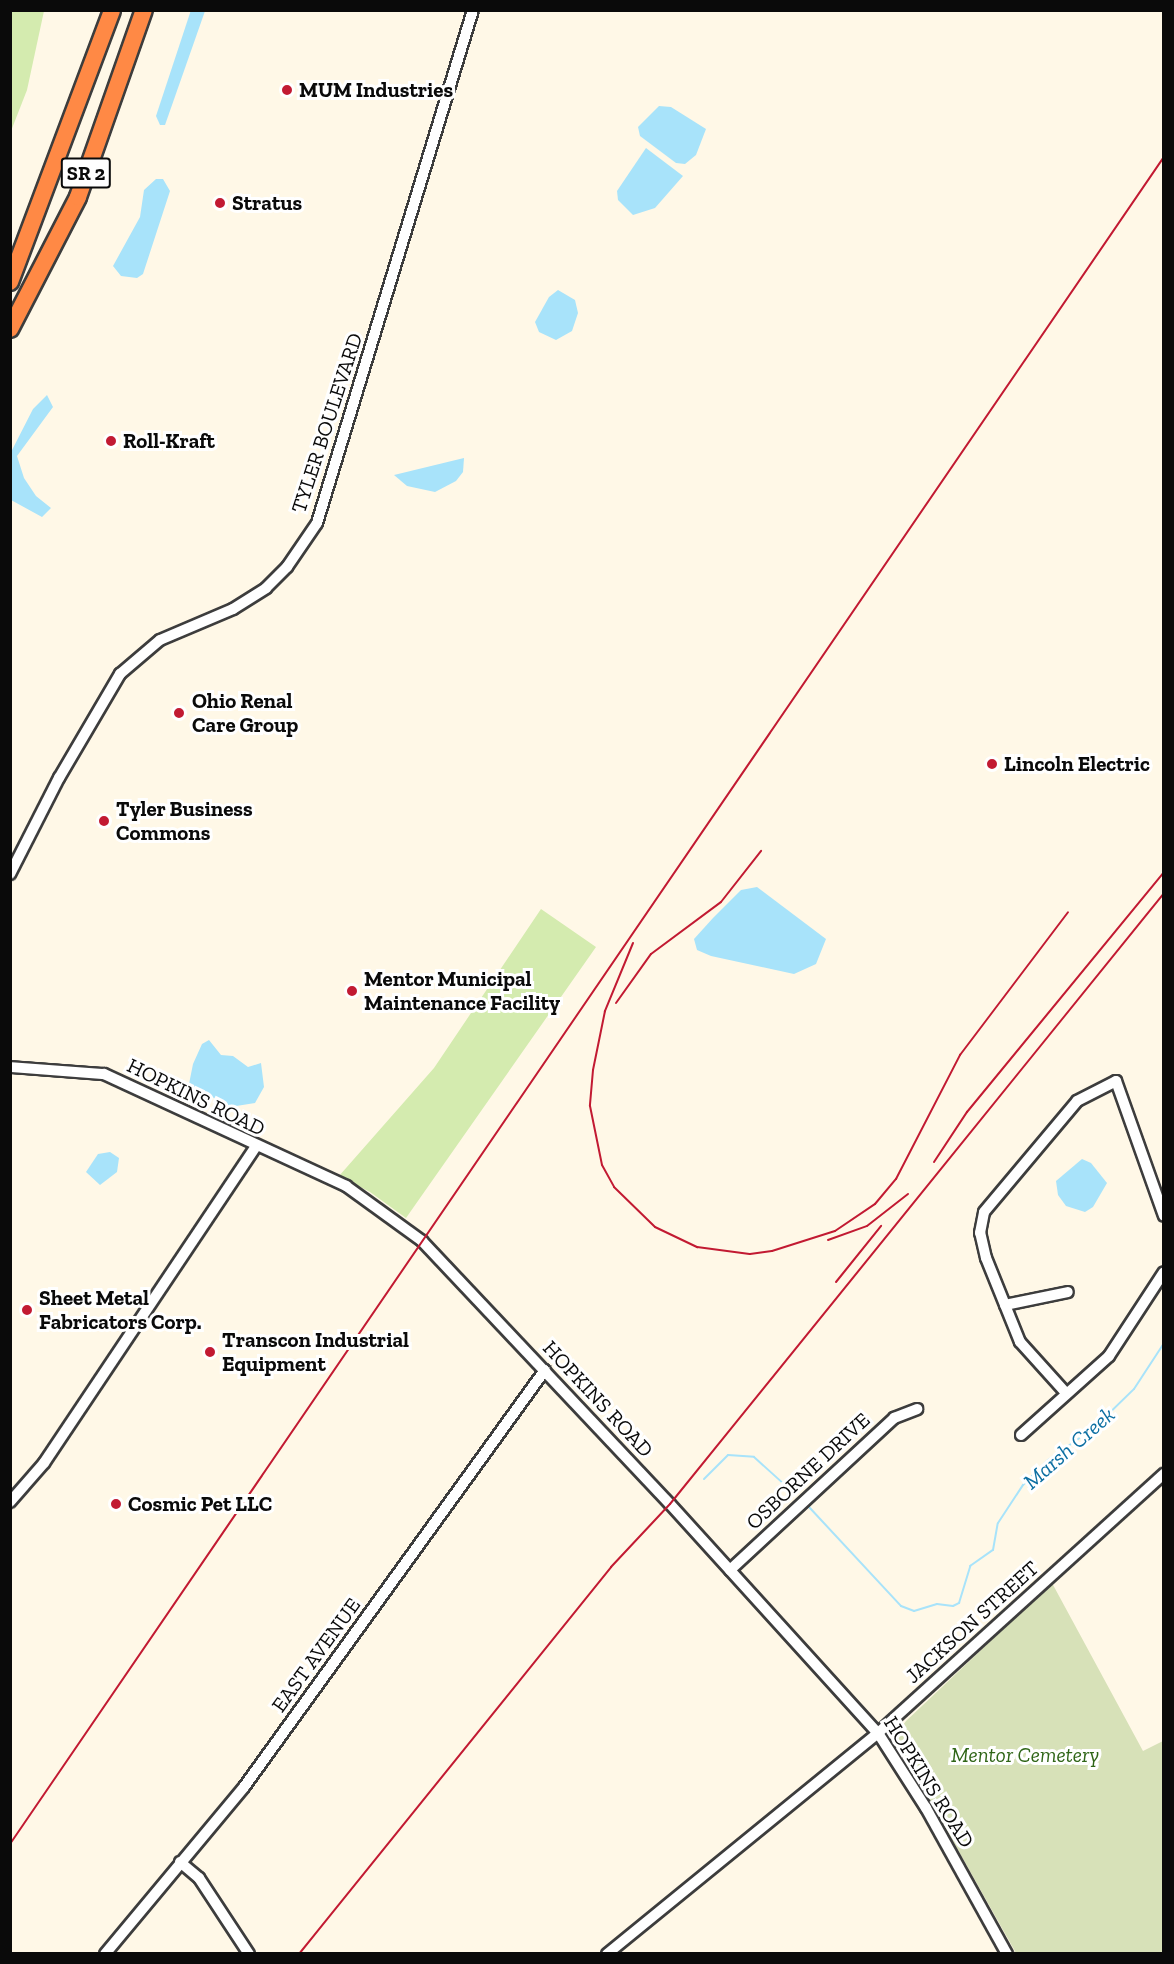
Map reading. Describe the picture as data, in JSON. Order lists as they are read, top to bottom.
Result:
{
  "streets": {
    "highway": ["SR 2"],
    "street": [
      "TYLER BOULEVARD",
      "HOPKINS ROAD",
      "OSBORNE DRIVE",
      "JACKSON STREET",
      "EAST AVENUE"
    ]
  },
  "crossings": [
    ["HOPKINS ROAD", "OSBORNE DRIVE"],
    ["HOPKINS ROAD", "JACKSON STREET"],
    ["HOPKINS ROAD", "EAST AVENUE"]
  ],
  "water": ["Marsh Creek"],
  "parks": ["Mentor Cemetery"],
  "places": [
    "MUM Industries",
    "Stratus",
    "Roll-Kraft",
    "Ohio Renal Care Group",
    "Lincoln Electric",
    "Tyler Business Commons",
    "Mentor Municipal Maintenance Facility",
    "Sheet Metal Fabricators Corp.",
    "Transcon Industrial Equipment",
    "Cosmic Pet LLC"
  ]
}
